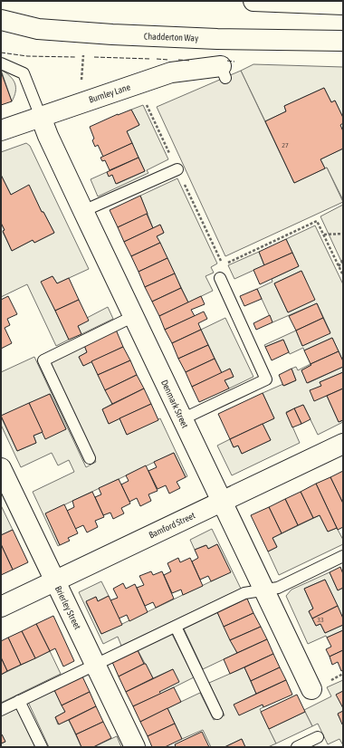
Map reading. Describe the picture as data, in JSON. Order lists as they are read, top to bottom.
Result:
{
  "streets": {
    "main road": [
      "Chadderton Way",
      "Burnley Lane",
      "Denmark Street",
      "Bamford Street",
      "Brierley Street"
    ]
  },
  "crossings": [
    ["Burnley Lane", "Denmark Street"],
    ["Denmark Street", "Bamford Street"],
    ["Bamford Street", "Brierley Street"]
  ],
  "house_numbers": ["27", "33"]
}
